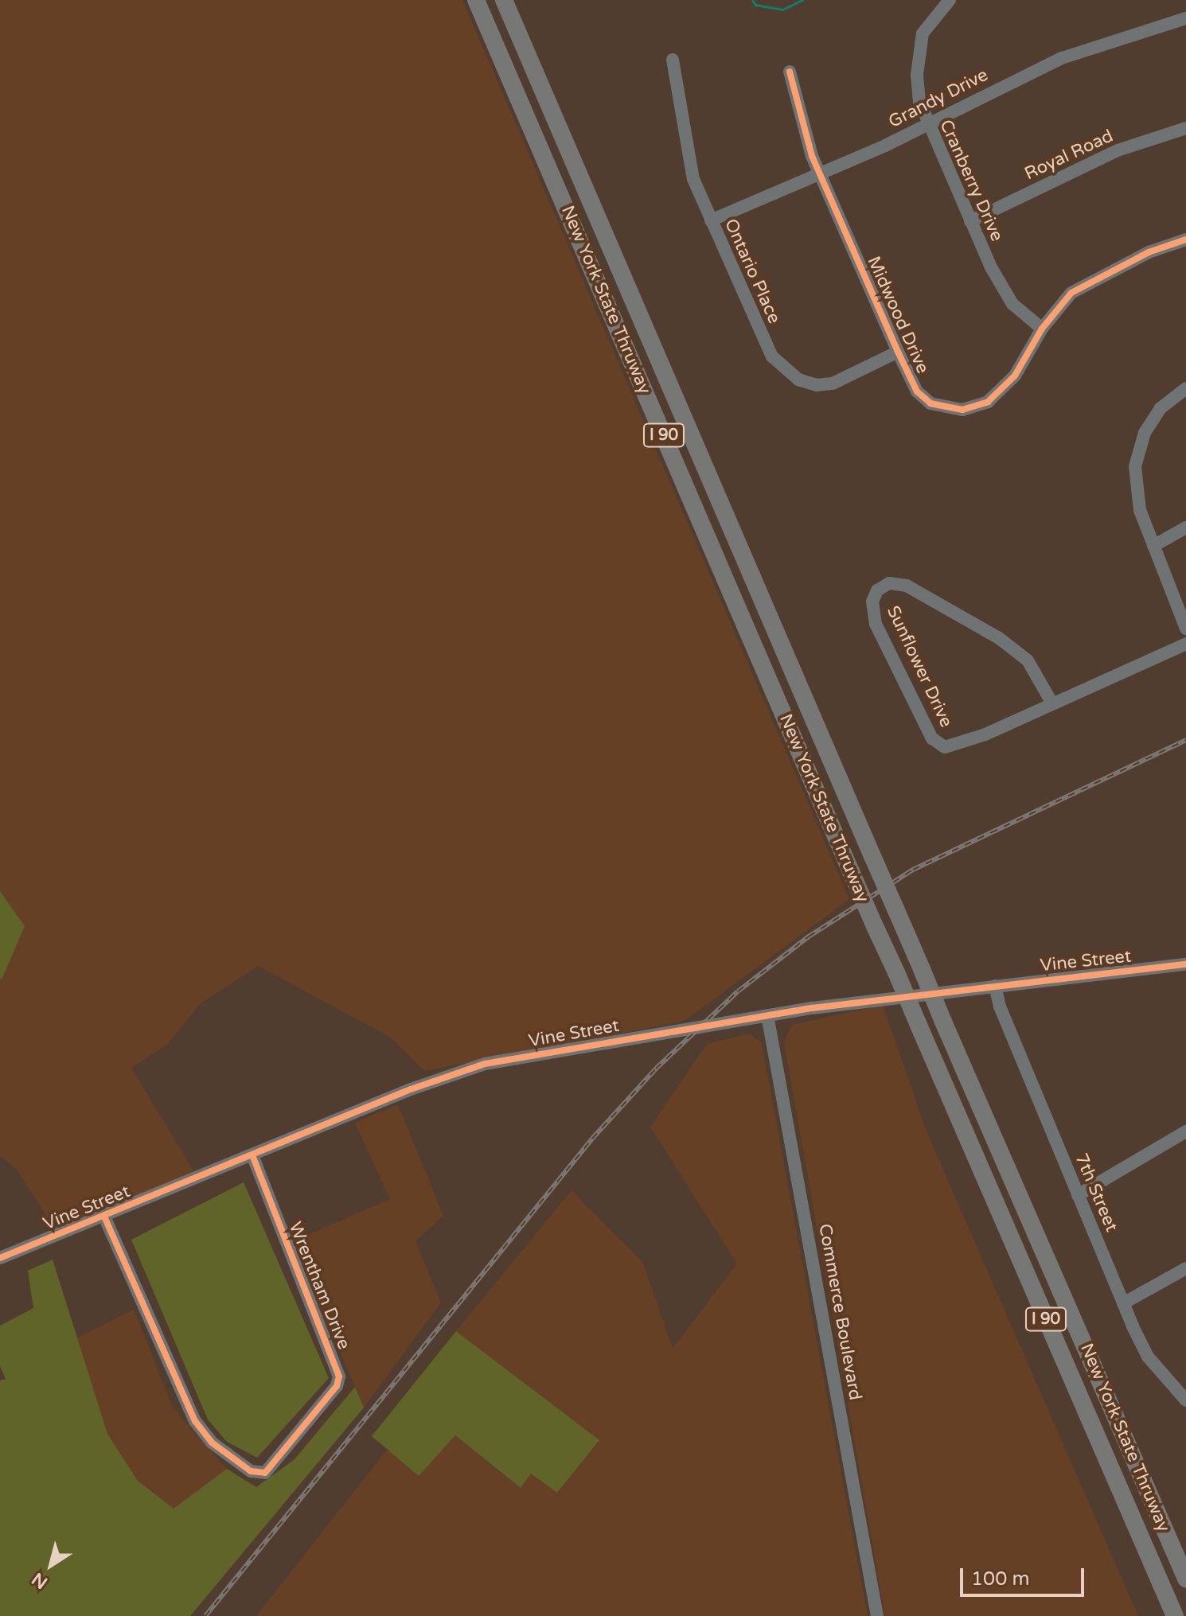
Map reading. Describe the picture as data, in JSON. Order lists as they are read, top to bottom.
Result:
{
  "streets": {
    "highway": ["New York State Thruway", "I 90"],
    "street": [
      "Grandy Drive",
      "Royal Road",
      "Cranberry Drive",
      "Ontario Place",
      "Midwood Drive",
      "Sunflower Drive",
      "Vine Street",
      "7th Street",
      "Wrentham Drive",
      "Commerce Boulevard"
    ]
  },
  "crossings": [
    ["Grandy Drive", "Cranberry Drive"],
    ["Grandy Drive", "Ontario Place"],
    ["Grandy Drive", "Midwood Drive"],
    ["Royal Road", "Cranberry Drive"],
    ["Cranberry Drive", "Midwood Drive"],
    ["Ontario Place", "Midwood Drive"],
    ["Vine Street", "7th Street"],
    ["Vine Street", "Wrentham Drive"],
    ["Vine Street", "Commerce Boulevard"]
  ],
  "scale_bar": "100 m",
  "north": "bottom left"
}
